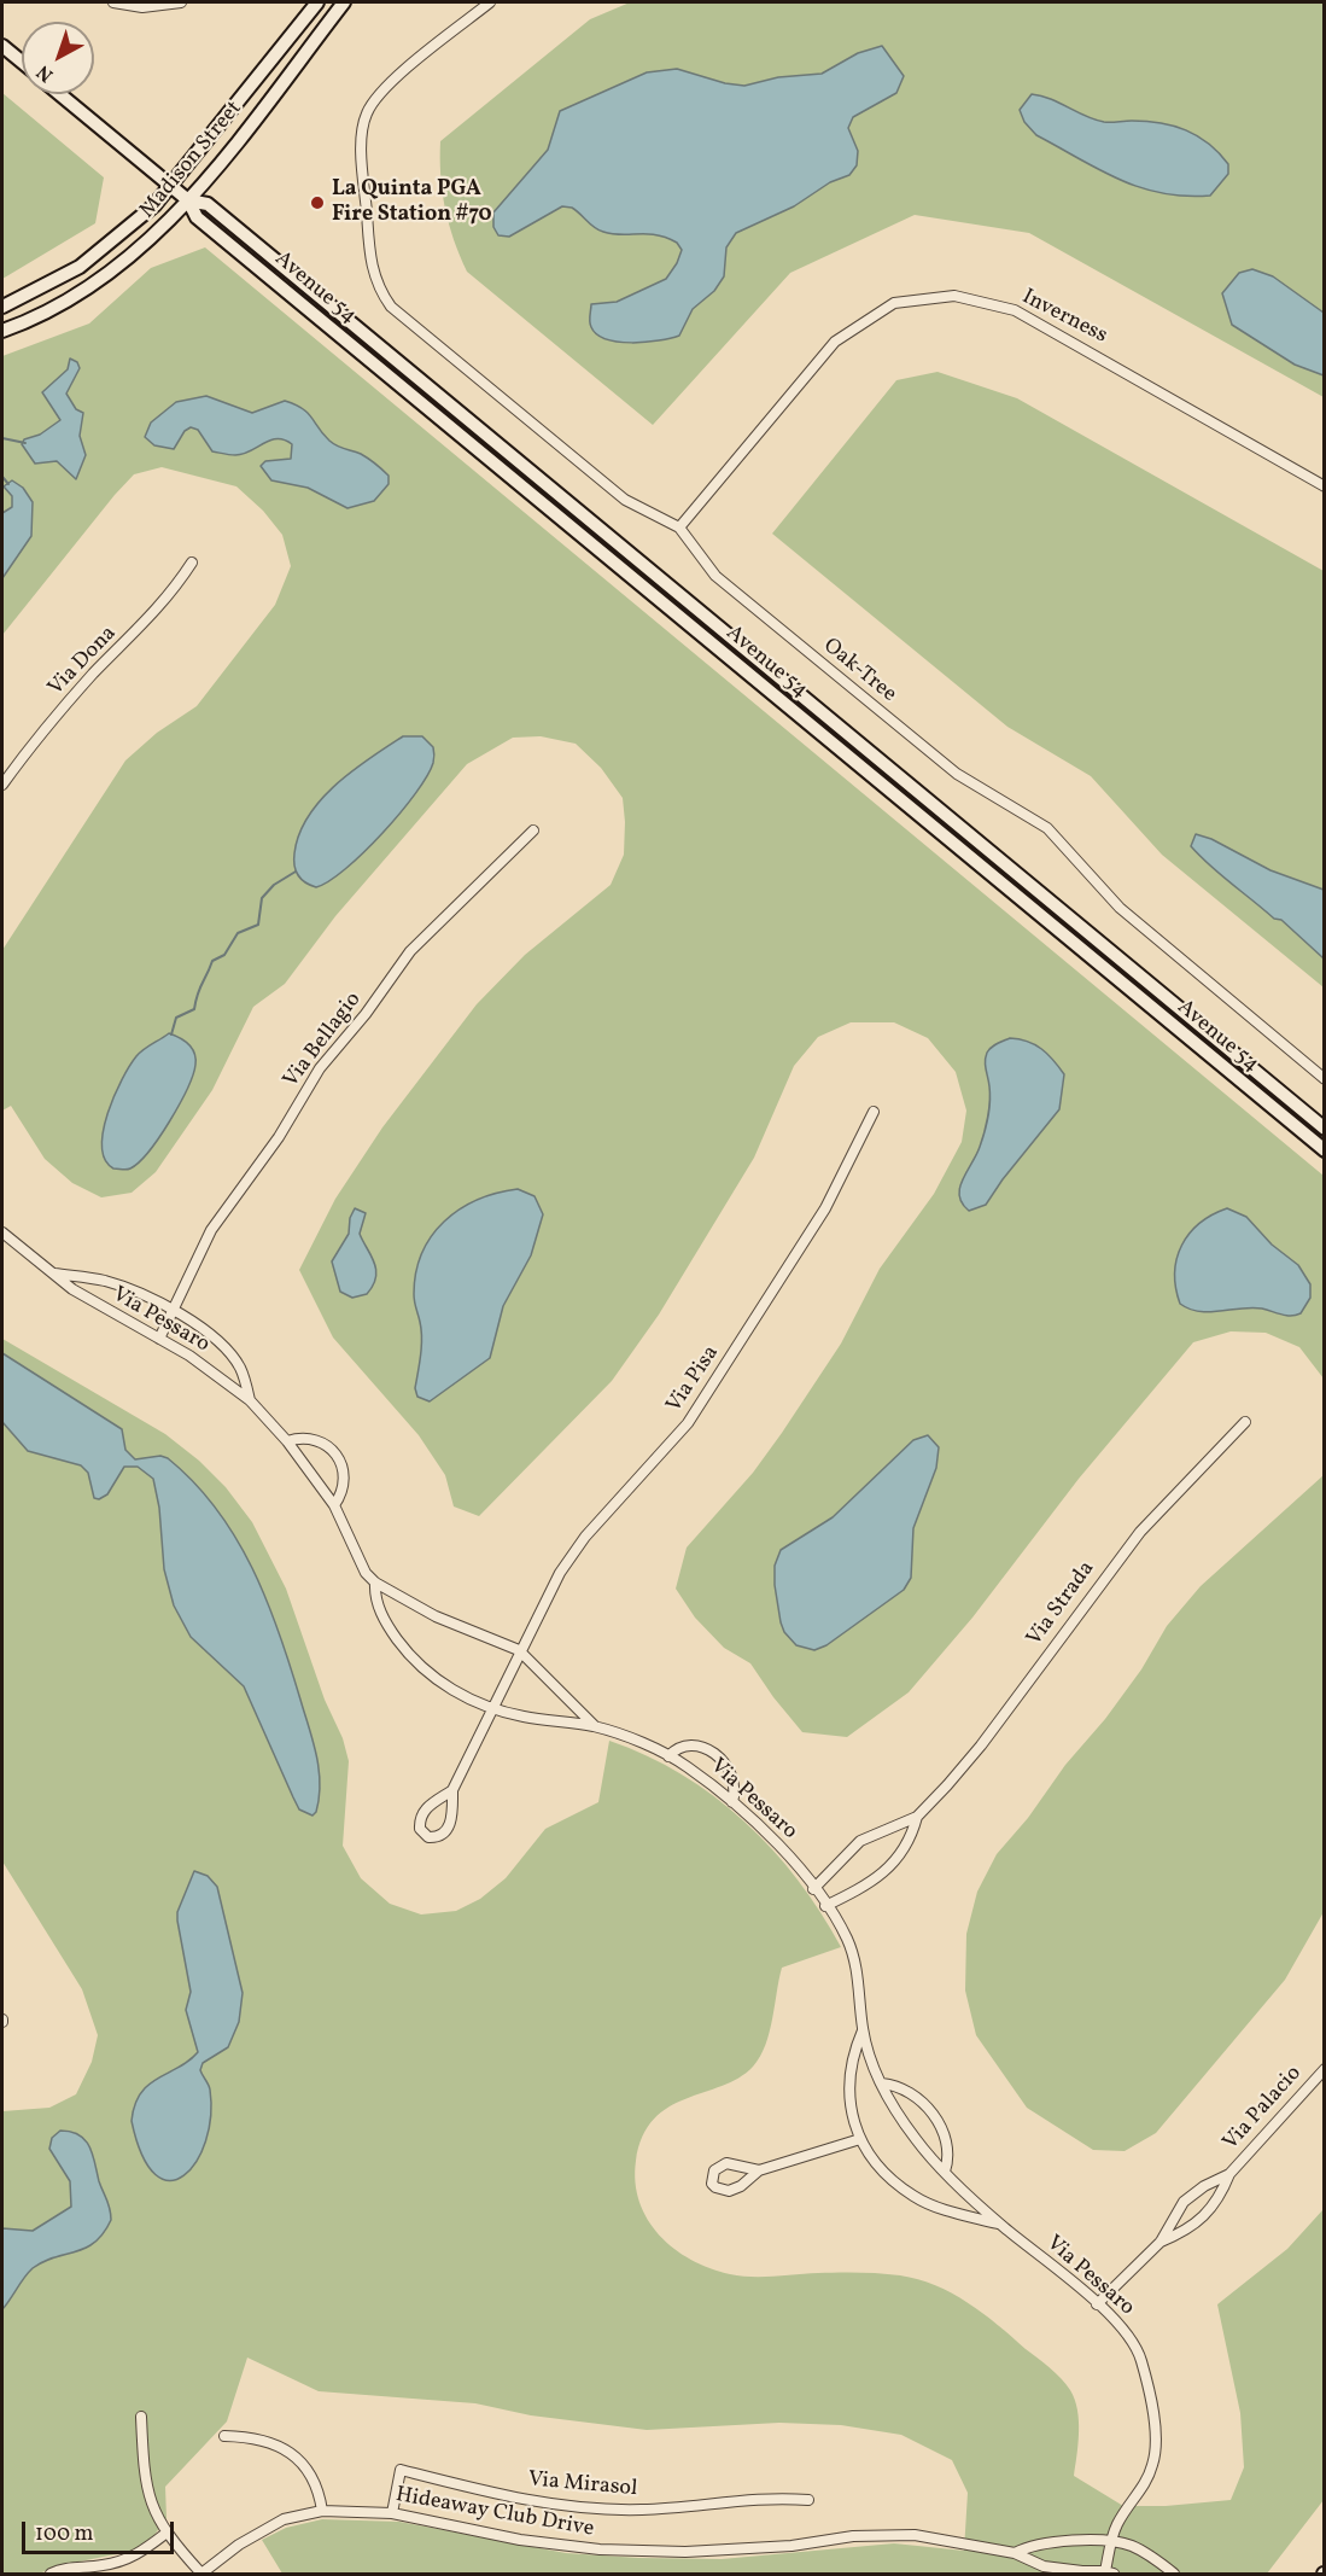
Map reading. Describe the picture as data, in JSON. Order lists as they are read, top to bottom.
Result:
{
  "streets": {
    "street": [
      "Madison Street",
      "Avenue 54",
      "Inverness",
      "Via Dona",
      "Oak-Tree",
      "Via Bellagio",
      "Via Pessaro",
      "Via Pisa",
      "Via Strada",
      "Via Palacio",
      "Via Mirasol",
      "Hideaway Club Drive"
    ]
  },
  "crossings": [
    ["Madison Street", "Avenue 54"],
    ["Inverness", "Oak-Tree"],
    ["Via Bellagio", "Via Pessaro"],
    ["Via Pessaro", "Via Pisa"],
    ["Via Pessaro", "Via Strada"],
    ["Via Pessaro", "Via Palacio"],
    ["Via Pessaro", "Hideaway Club Drive"],
    ["Via Mirasol", "Hideaway Club Drive"]
  ],
  "places": ["La Quinta PGA Fire Station #70"],
  "scale_bar": "100 m",
  "north": "bottom left"
}
